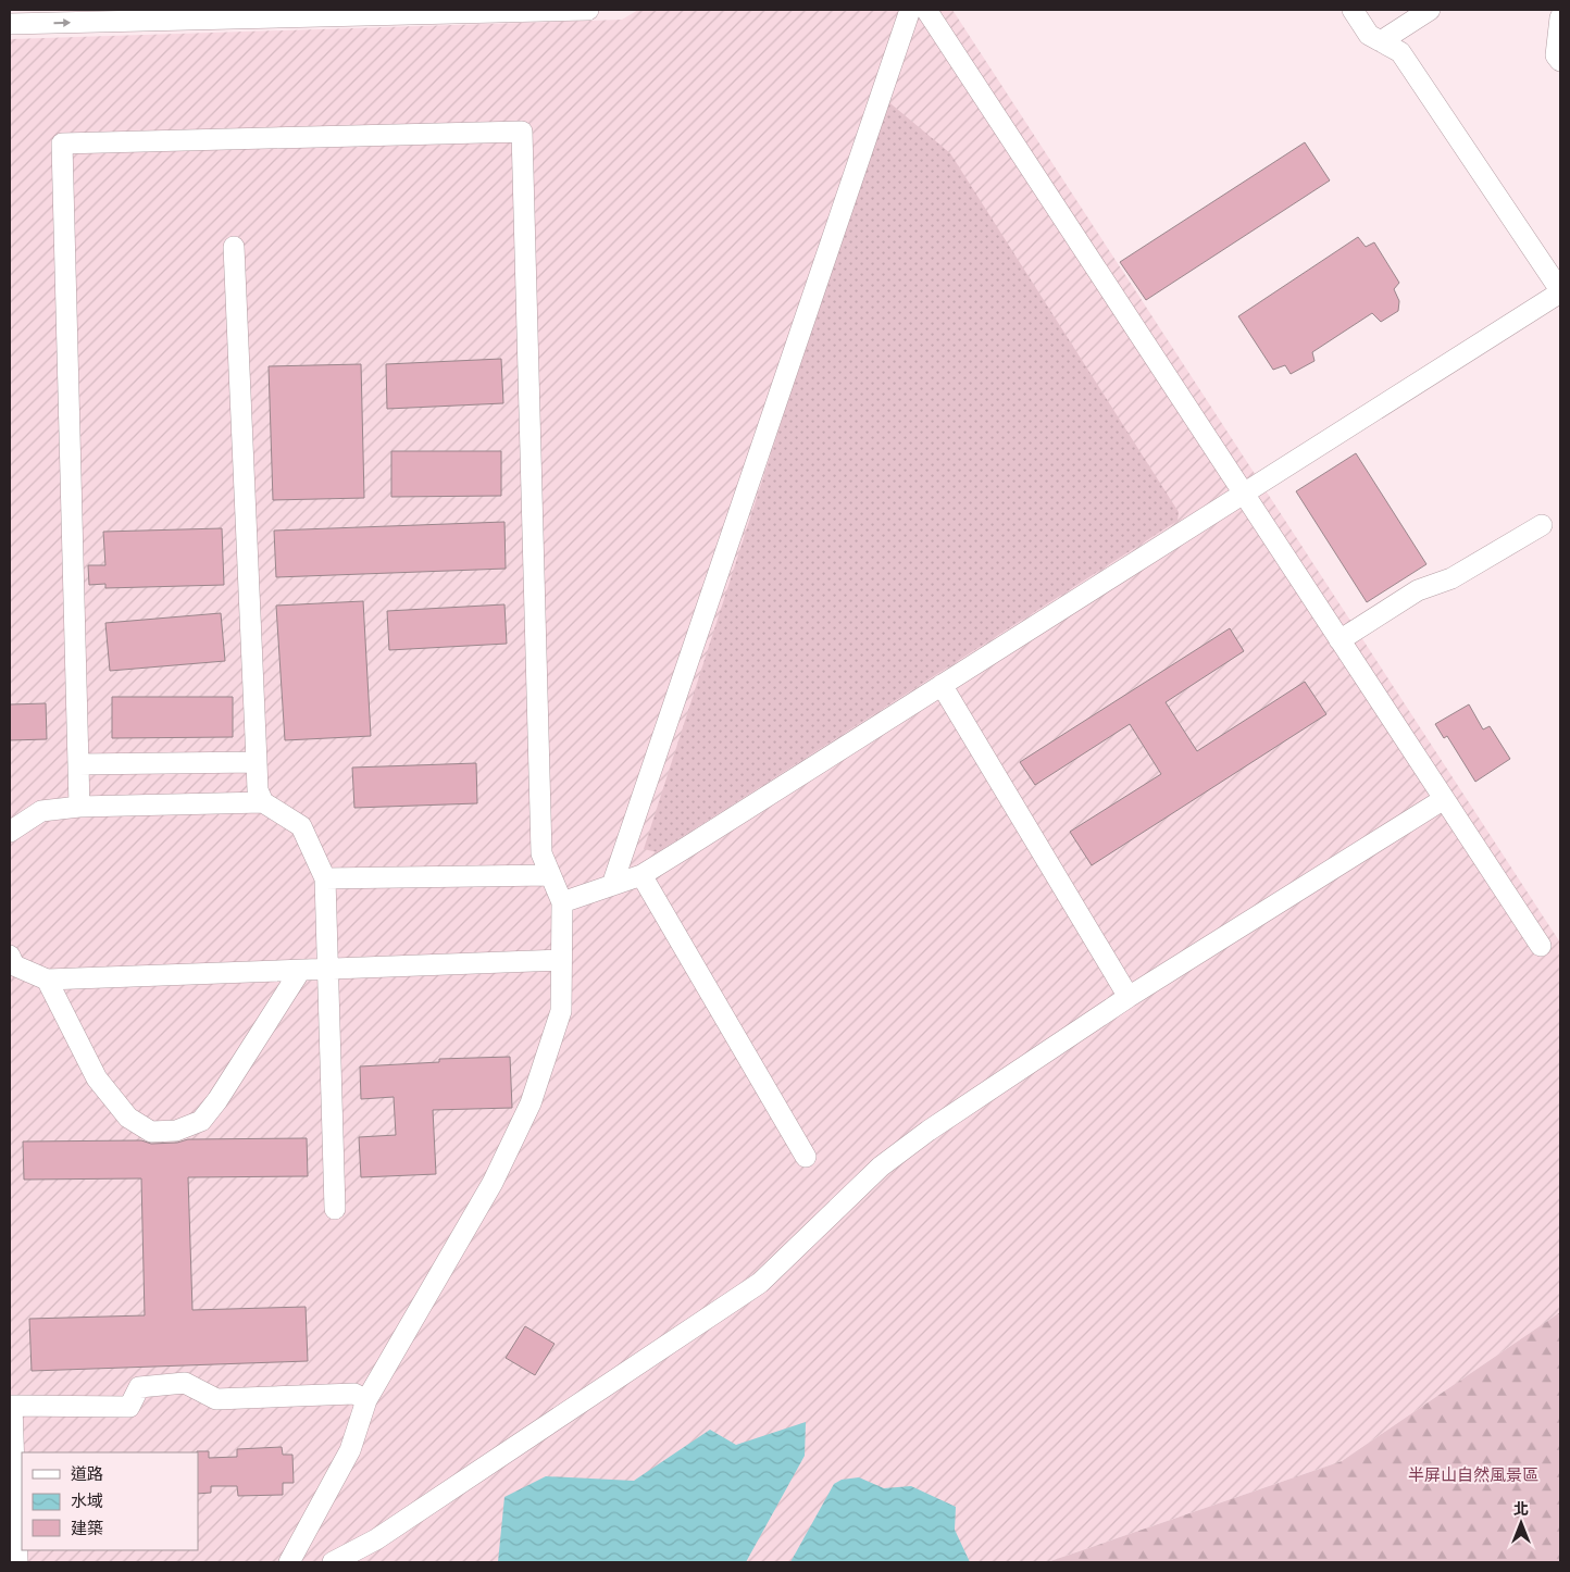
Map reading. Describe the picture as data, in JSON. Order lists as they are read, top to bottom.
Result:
{
  "parks": ["半屏山自然風景區"],
  "legend": ["道路", "水域", "建築"],
  "north": "top"
}
